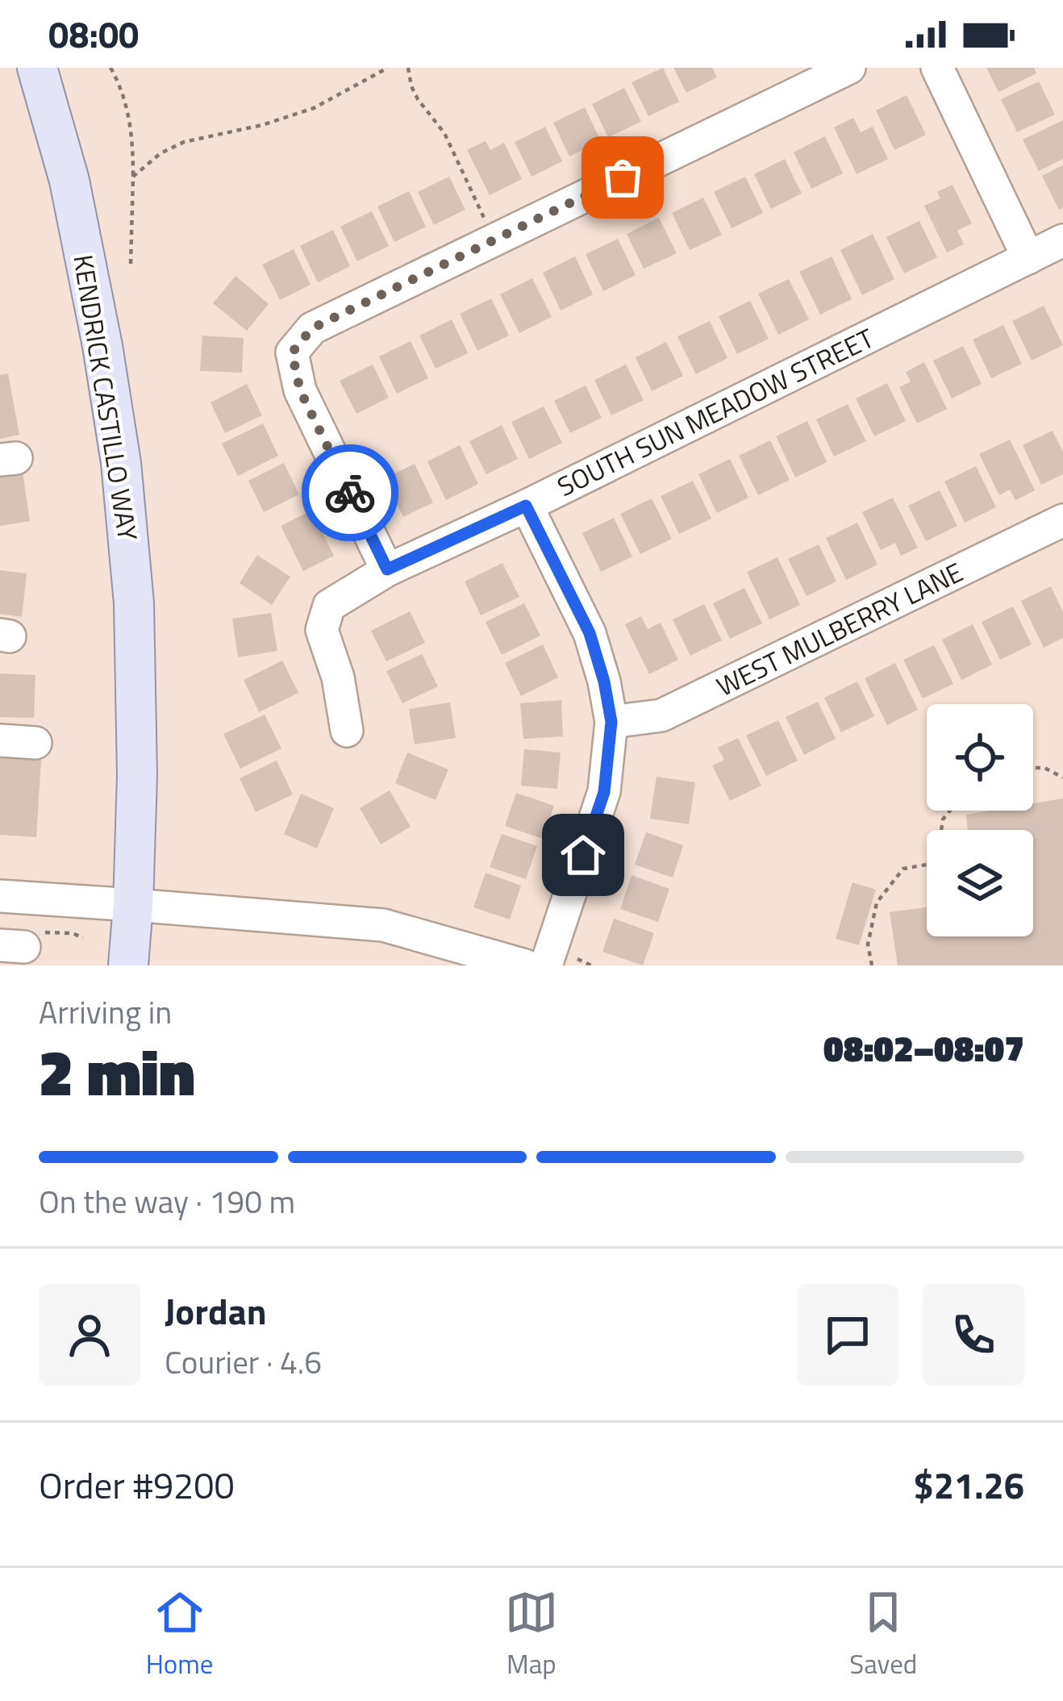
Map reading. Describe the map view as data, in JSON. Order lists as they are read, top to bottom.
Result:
{
  "streets": {
    "main road": ["KENDRICK CASTILLO WAY"],
    "street": ["SOUTH SUN MEADOW STREET", "WEST MULBERRY LANE"]
  },
  "page": {
    "status": "08:00",
    "heading": ["2 min", "Arriving in", "08:02–08:07"],
    "panel": [
      "Jordan",
      "Courier · 4.6",
      "Order #9200",
      "$21.26"
    ],
    "bar": "On the way · 190 m",
    "tabs": ["Home", "Map", "Saved"]
  }
}
